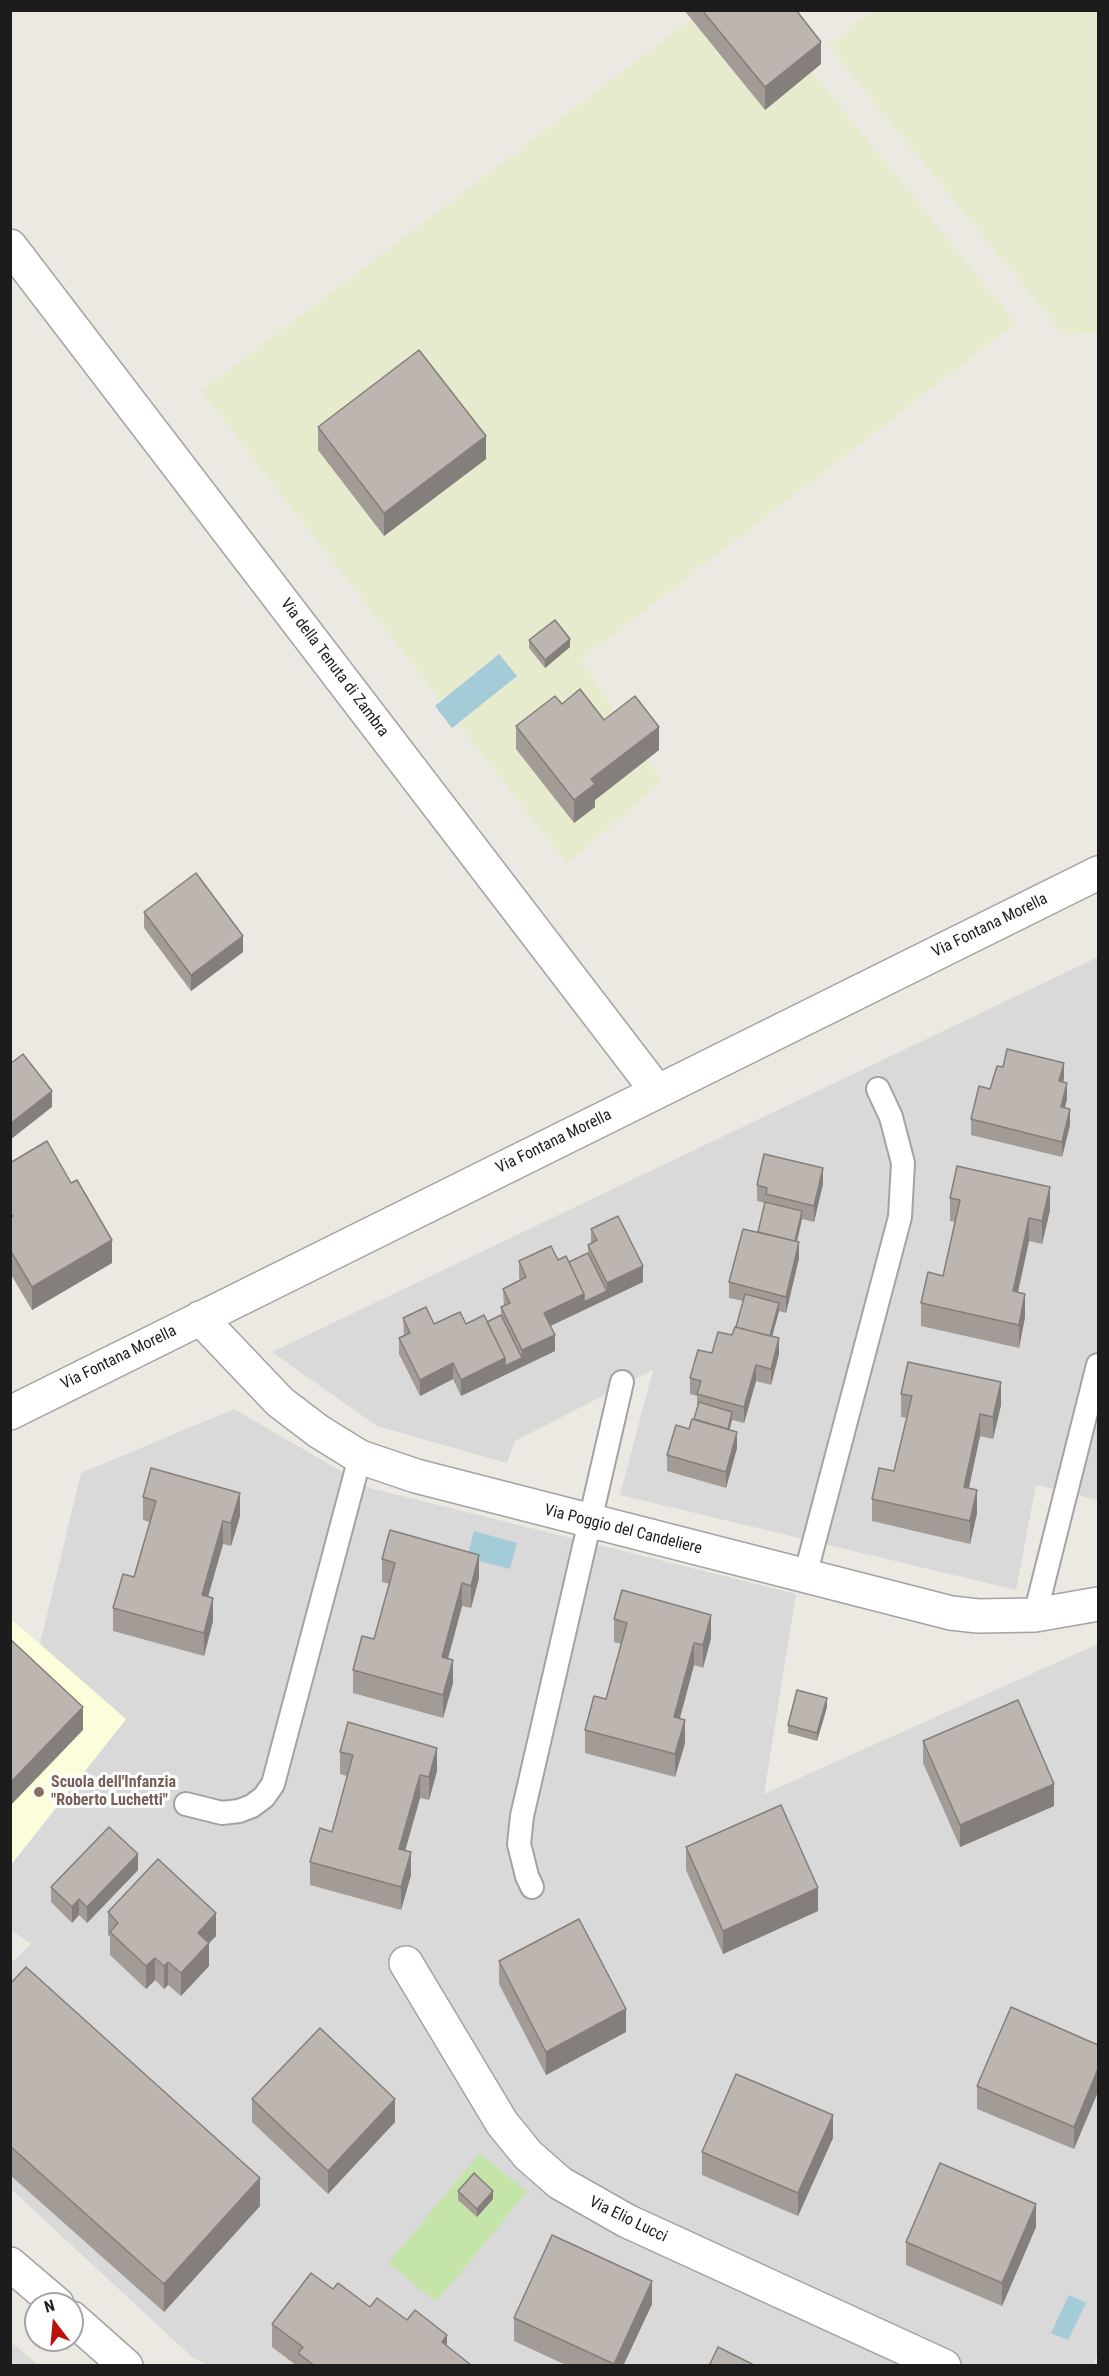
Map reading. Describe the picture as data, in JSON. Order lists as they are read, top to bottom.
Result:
{
  "streets": {
    "street": [
      "Via della Tenuta di Zambra",
      "Via Fontana Morella",
      "Via Poggio del Candeliere",
      "Via Elio Lucci"
    ]
  },
  "crossings": [
    ["Via della Tenuta di Zambra", "Via Fontana Morella"],
    ["Via Fontana Morella", "Via Poggio del Candeliere"]
  ],
  "places": ["Scuola dell'Infanzia \"Roberto Luchetti\""],
  "north": "top"
}
